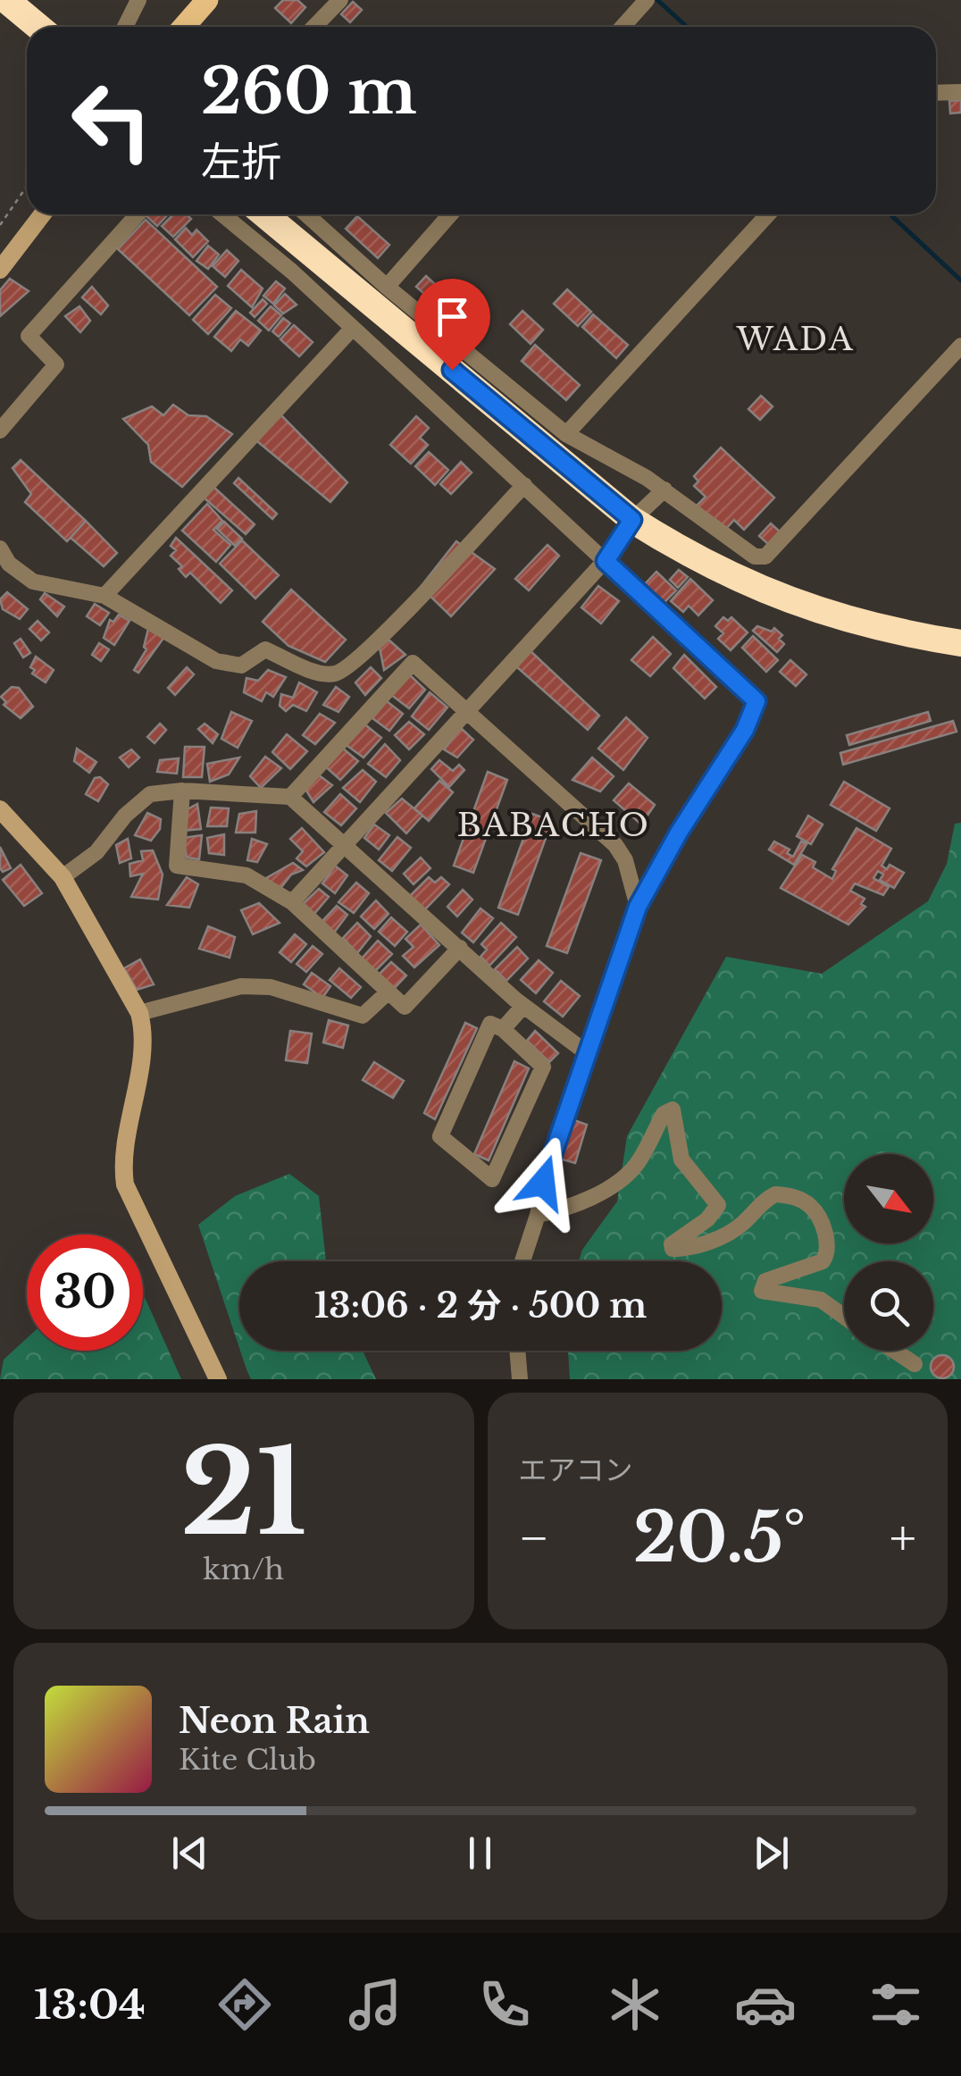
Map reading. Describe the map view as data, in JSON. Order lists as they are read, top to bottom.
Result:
{
  "districts": ["WADA", "BABACHO"],
  "north": "bottom right",
  "page": {
    "turn": ["260 m", "左折"],
    "limit": "30",
    "trip": "13:06 · 2 分 · 500 m",
    "tile": [
      ["21", "km/h"],
      "エアコン"
    ],
    "heat": ["−", "20.5°", "+"],
    "song": ["Neon Rain", "Kite Club"],
    "tabs": "13:04"
  }
}
